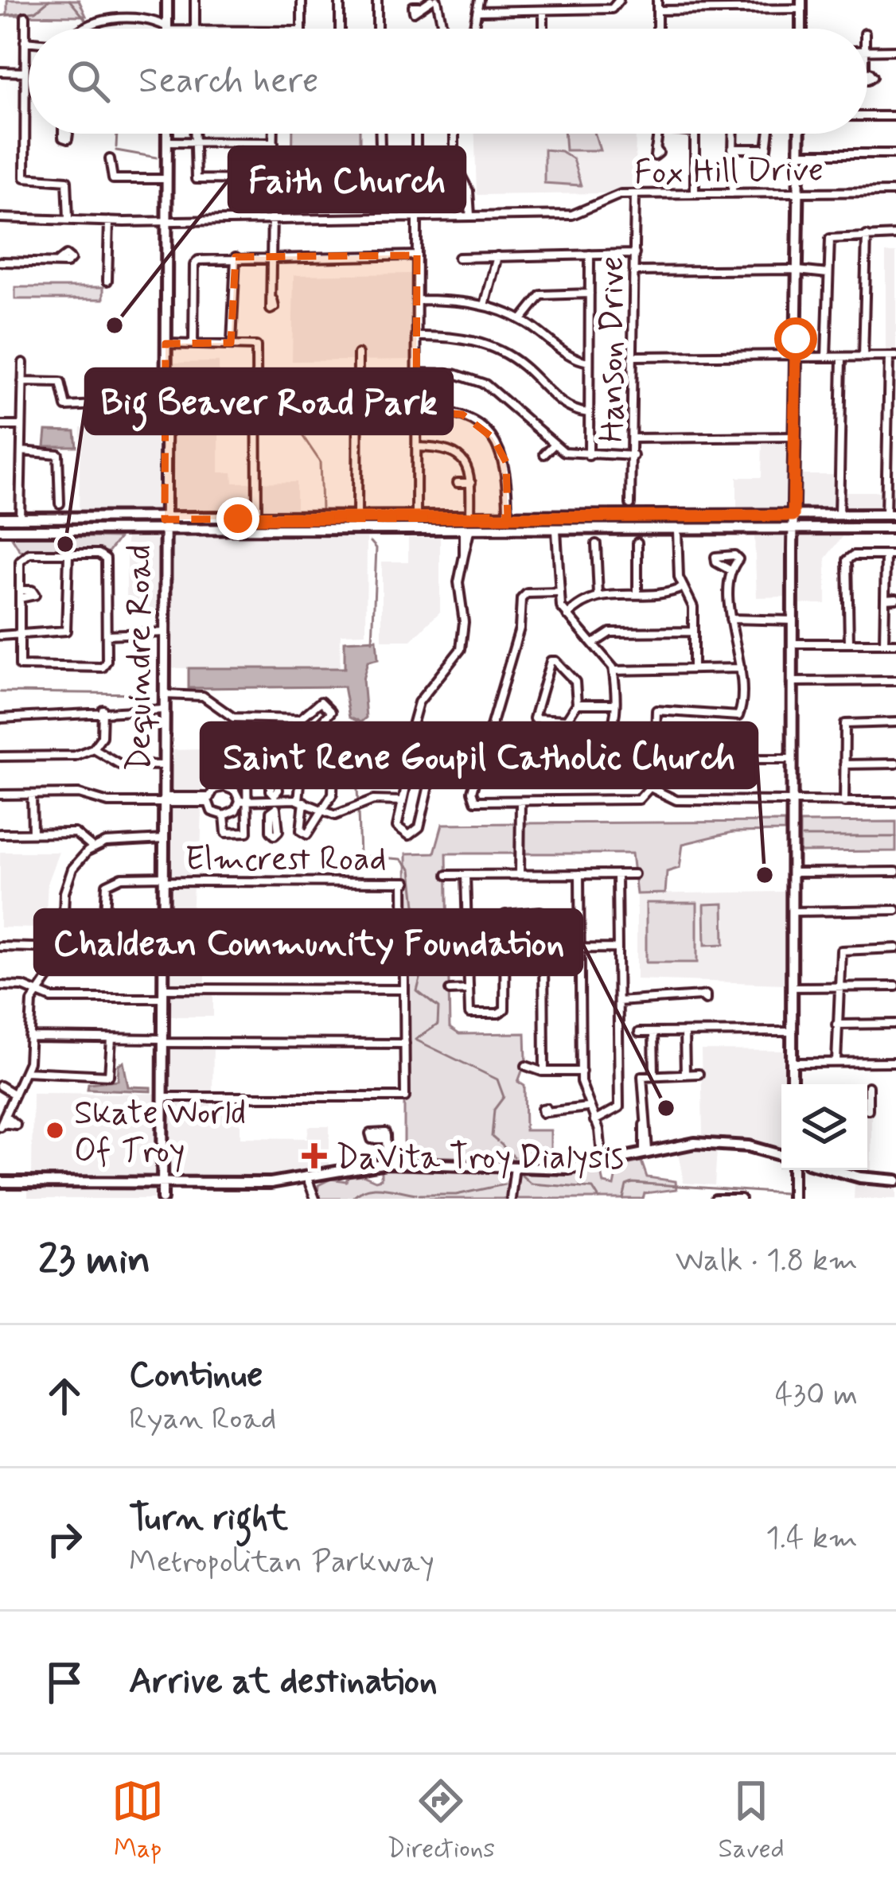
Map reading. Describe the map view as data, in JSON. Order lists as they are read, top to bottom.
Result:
{
  "streets": {
    "main road": ["Dequindre Road"],
    "street": ["Fox Hill Drive", "Hanson Drive", "Elmcrest Road"]
  },
  "crossings": [
    ["Fox Hill Drive", "Hanson Drive"],
    ["Fox Hill Drive", "Dequindre Road"],
    ["Dequindre Road", "Elmcrest Road"]
  ],
  "places": {
    "other": [
      "Faith Church",
      "Big Beaver Road Park",
      "Saint Rene Goupil Catholic Church",
      "Chaldean Community Foundation",
      "Skate World Of Troy"
    ],
    "health": ["DaVita Troy Dialysis"]
  },
  "page": {
    "search": "Search here",
    "heading": ["23 min", "Walk · 1.8 km"],
    "list": [
      ["Continue", "Ryan Road", "430 m"],
      ["Turn right", "Metropolitan Parkway", "1.4 km"],
      "Arrive at destination"
    ],
    "nav": ["Map", "Directions", "Saved"]
  }
}
